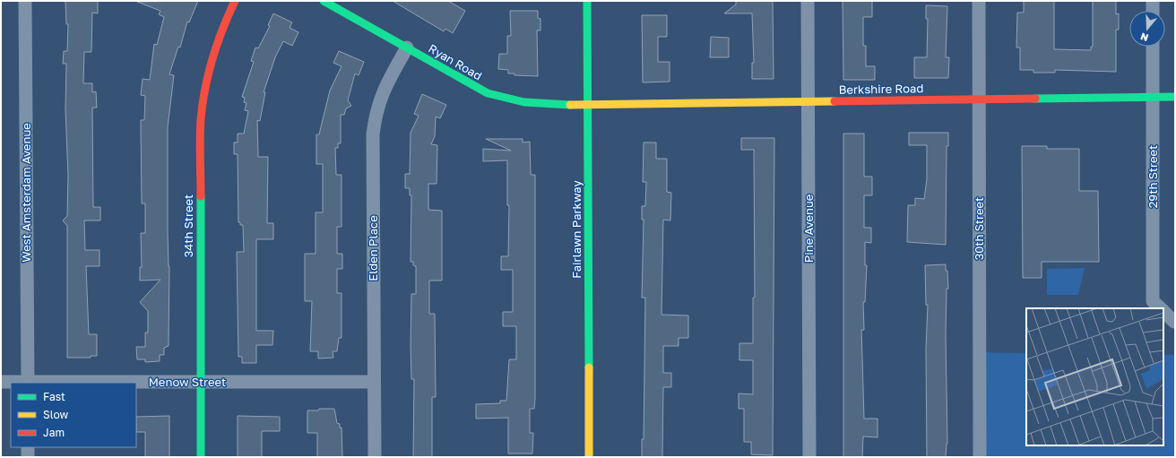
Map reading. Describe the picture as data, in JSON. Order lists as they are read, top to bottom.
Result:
{
  "streets": {
    "street": [
      "Ryan Road",
      "Berkshire Road",
      "29th Street",
      "West Amsterdam Avenue",
      "34th Street",
      "Pine Avenue",
      "30th Street",
      "Fairlawn Parkway",
      "Elden Place",
      "Menow Street"
    ]
  },
  "crossings": [
    ["Ryan Road", "Berkshire Road"],
    ["Ryan Road", "Fairlawn Parkway"],
    ["Ryan Road", "Elden Place"],
    ["Berkshire Road", "29th Street"],
    ["Berkshire Road", "Pine Avenue"],
    ["Berkshire Road", "30th Street"],
    ["Berkshire Road", "Fairlawn Parkway"],
    ["West Amsterdam Avenue", "Menow Street"],
    ["34th Street", "Menow Street"],
    ["Elden Place", "Menow Street"]
  ],
  "legend": ["Fast", "Slow", "Jam"],
  "north": "bottom"
}
